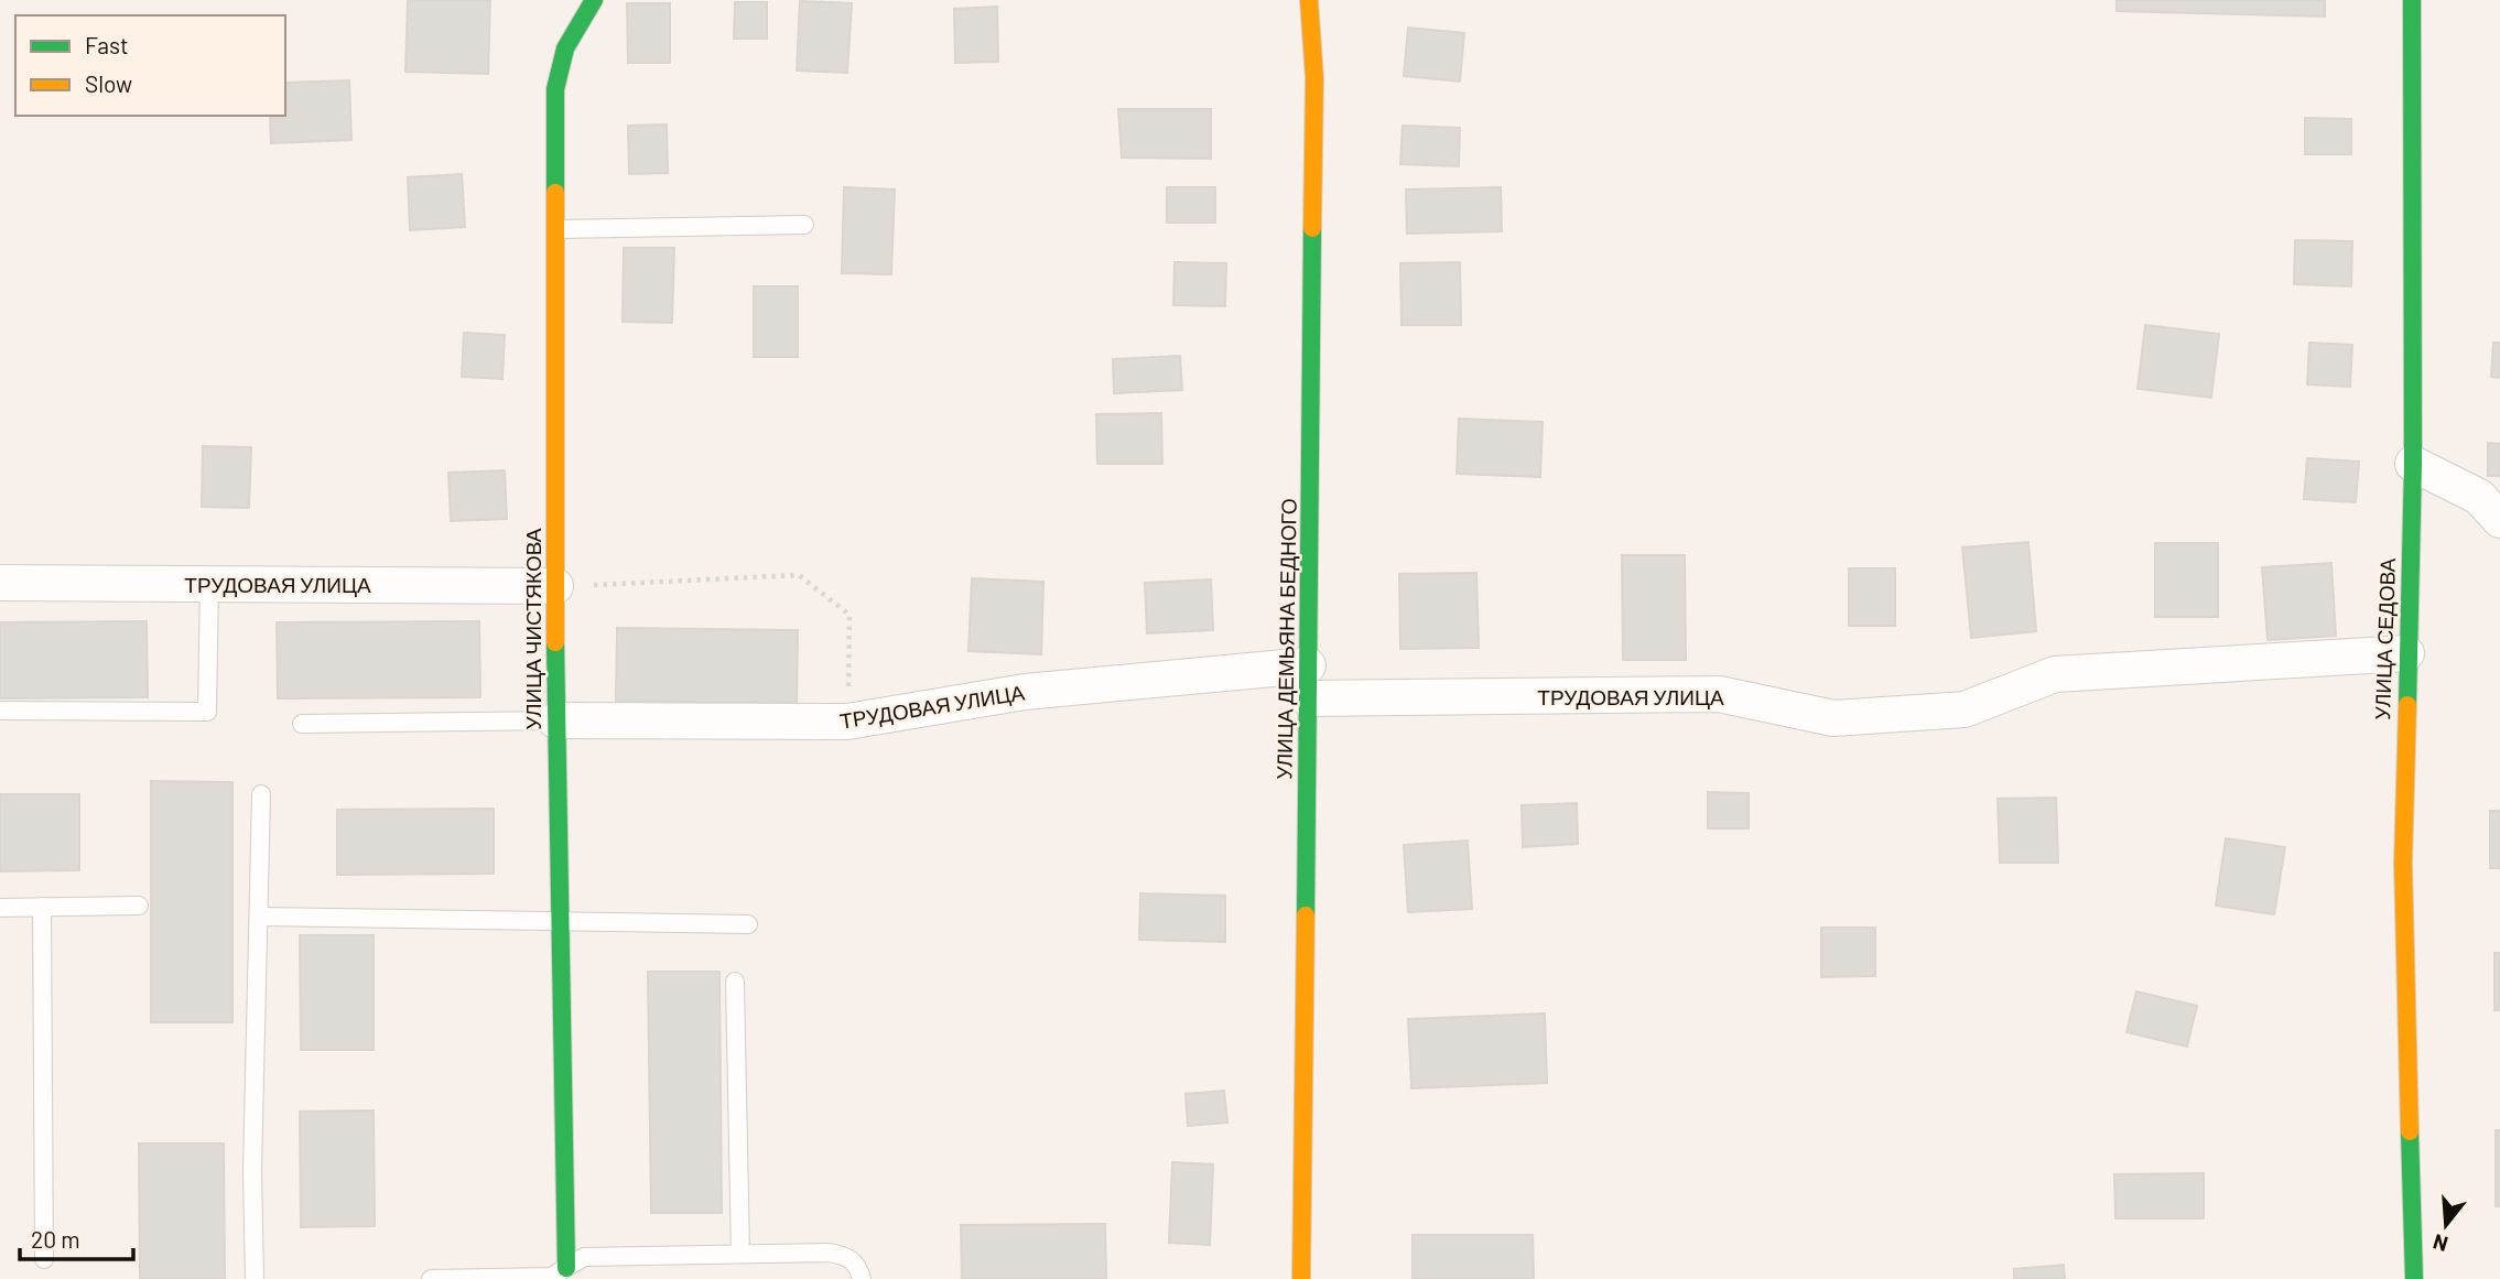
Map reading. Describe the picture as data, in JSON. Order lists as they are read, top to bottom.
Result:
{
  "streets": {
    "street": [
      "ТРУДОВАЯ УЛИЦА",
      "УЛИЦА ЧИСТЯКОВА",
      "УЛИЦА ДЕМЬЯНА БЕДНОГО",
      "УЛИЦА СЕДОВА"
    ]
  },
  "crossings": [
    ["ТРУДОВАЯ УЛИЦА", "УЛИЦА ЧИСТЯКОВА"],
    ["ТРУДОВАЯ УЛИЦА", "УЛИЦА ДЕМЬЯНА БЕДНОГО"],
    ["ТРУДОВАЯ УЛИЦА", "УЛИЦА СЕДОВА"]
  ],
  "legend": ["Fast", "Slow"],
  "scale_bar": "20 m",
  "north": "bottom"
}
